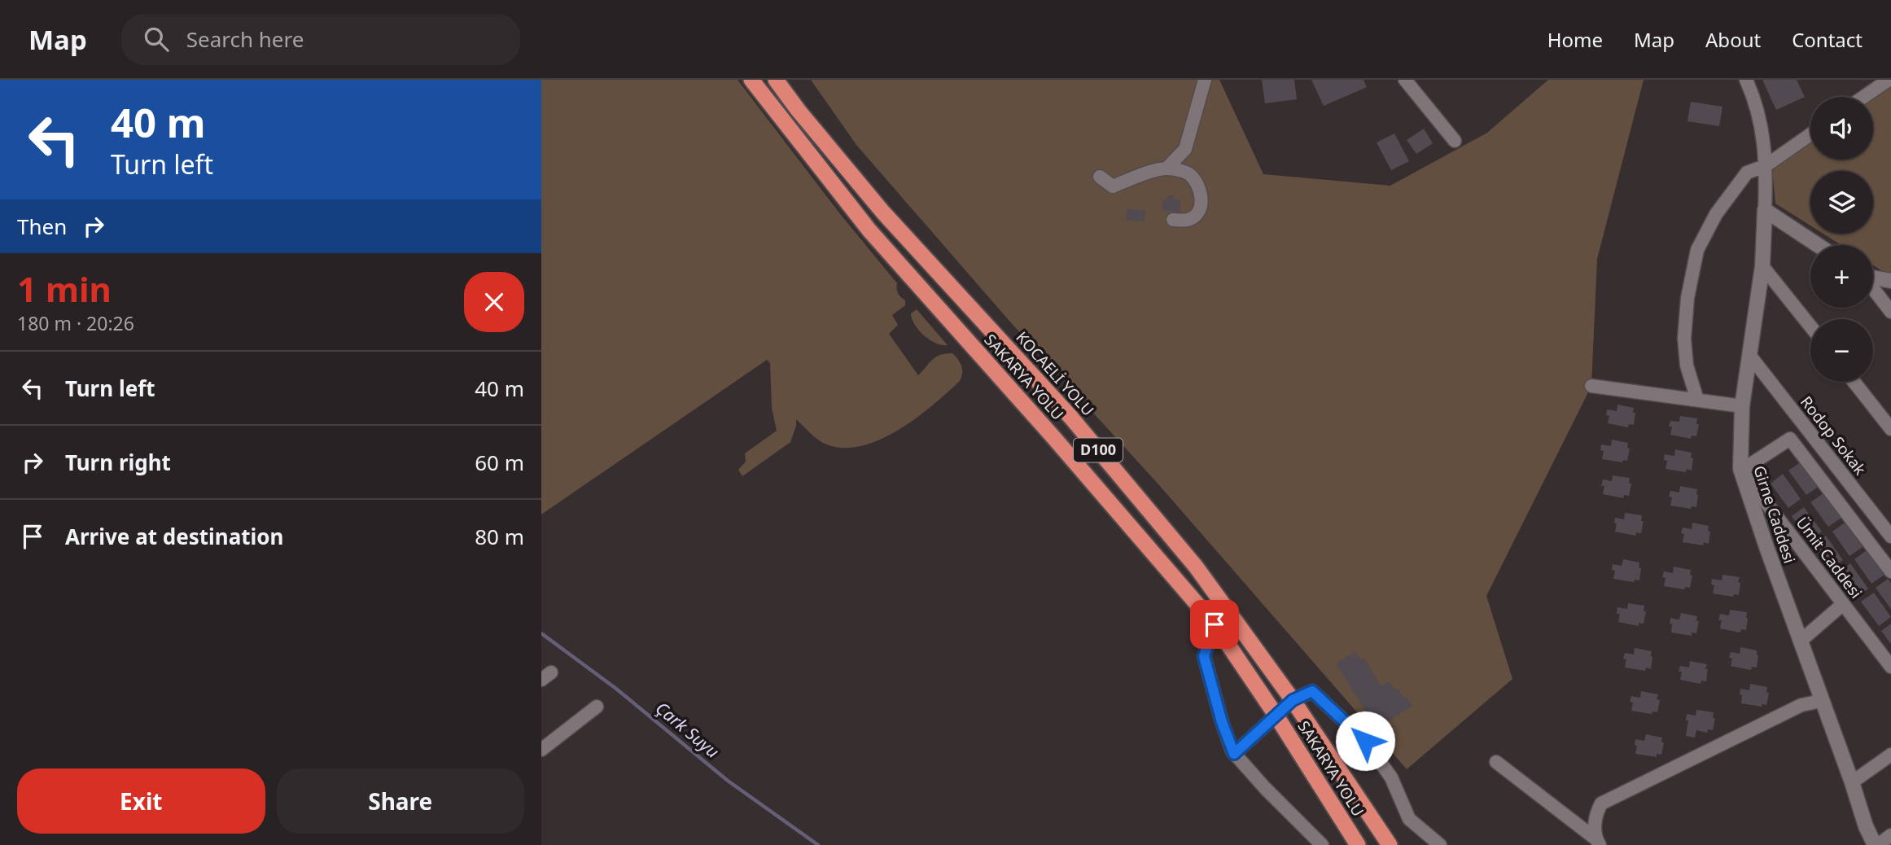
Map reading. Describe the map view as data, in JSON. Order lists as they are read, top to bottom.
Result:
{
  "streets": {
    "highway": ["KOCAELİ YOLU", "SAKARYA YOLU", "D100"],
    "street": ["Rodop Sokak", "Girne Caddesi", "Ümit Caddesi"]
  },
  "crossings": [
    ["Rodop Sokak", "Girne Caddesi"],
    ["Girne Caddesi", "Ümit Caddesi"]
  ],
  "water": ["Çark Suyu"],
  "page": {
    "header": "Map",
    "search": "Search here",
    "nav": [
      "Home",
      "Map",
      "About",
      "Contact"
    ],
    "turn": ["40 m", "Turn left"],
    "map_buttons": ["+", "−"],
    "then": "Then",
    "heading": ["1 min", "180 m · 20:26"],
    "list": [
      {
        "name": "Turn left",
        "value": "40 m"
      },
      {
        "name": "Turn right",
        "value": "60 m"
      },
      {
        "name": "Arrive at destination",
        "value": "80 m"
      }
    ],
    "buttons": ["Exit", "Share"]
  }
}
